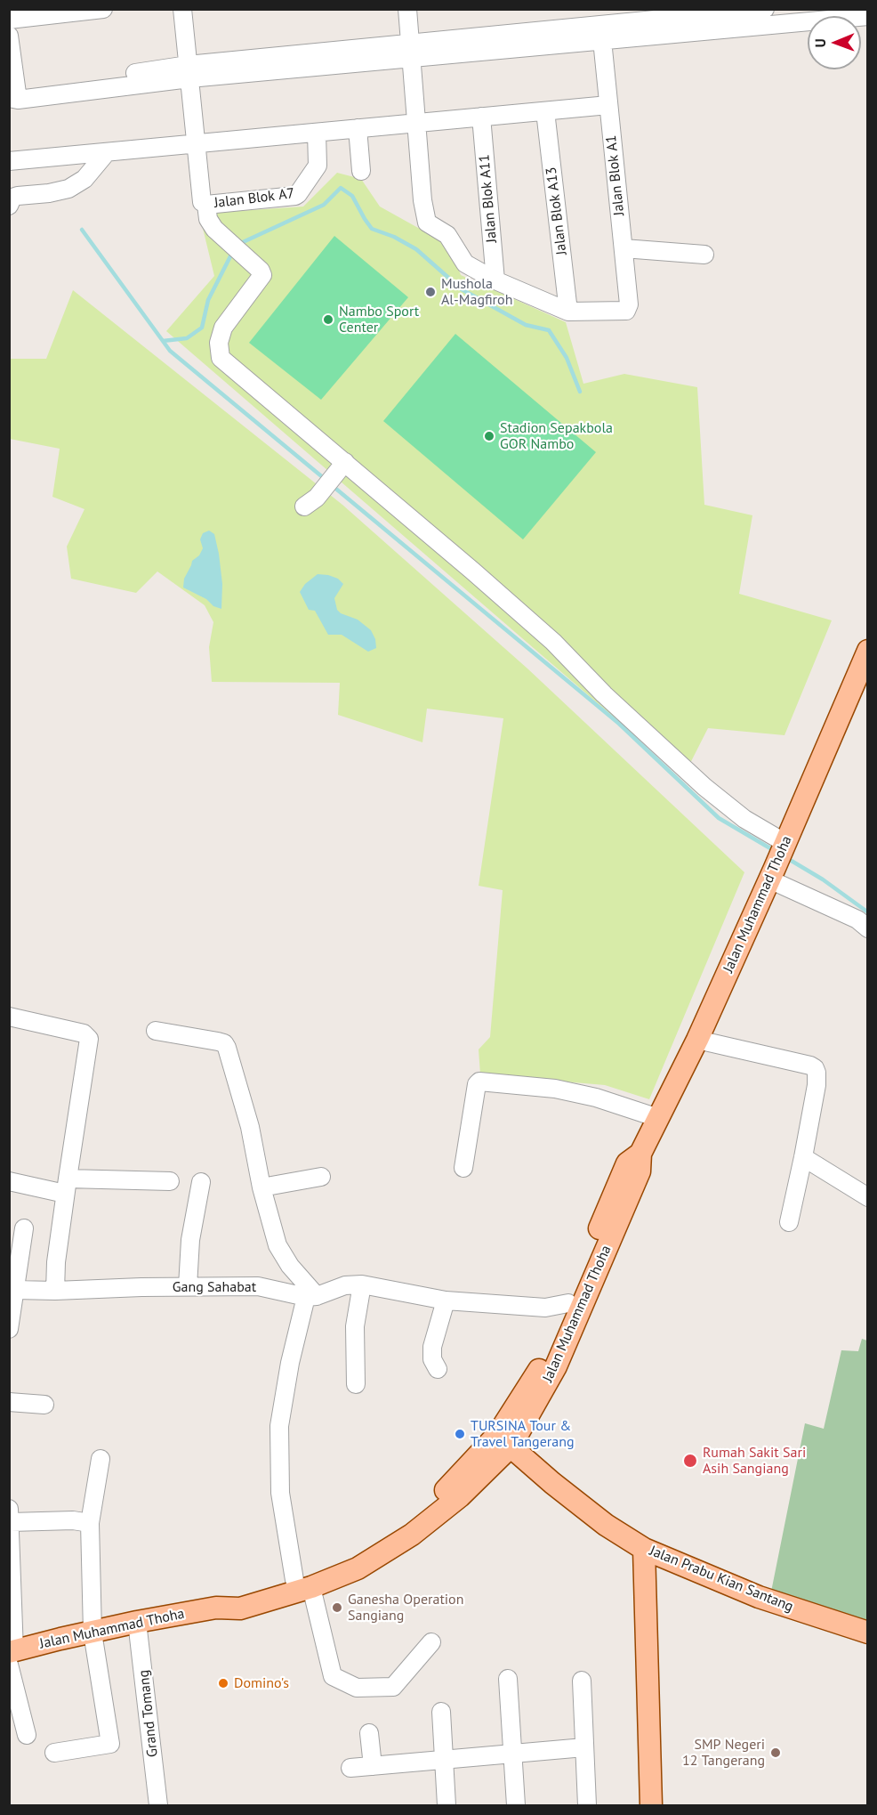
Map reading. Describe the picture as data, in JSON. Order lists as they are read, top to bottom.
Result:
{
  "streets": {
    "main road": ["Jalan Muhammad Thoha", "Jalan Prabu Kian Santang"],
    "street": [
      "Jalan Blok A1",
      "Jalan Blok A7",
      "Jalan Blok A11",
      "Jalan Blok A13",
      "Gang Sahabat",
      "Grand Tomang"
    ]
  },
  "crossings": [
    ["Jalan Blok A1", "Jalan Blok A13"],
    ["Jalan Muhammad Thoha", "Jalan Prabu Kian Santang"],
    ["Jalan Muhammad Thoha", "Grand Tomang"]
  ],
  "places": [
    "Mushola Al-Magfiroh",
    "Nambo Sport Center",
    "Stadion Sepakbola GOR Nambo",
    "TURSINA Tour & Travel Tangerang",
    "Rumah Sakit Sari Asih Sangiang",
    "Ganesha Operation Sangiang",
    "Domino's",
    "SMP Negeri 12 Tangerang"
  ],
  "north": "left"
}
